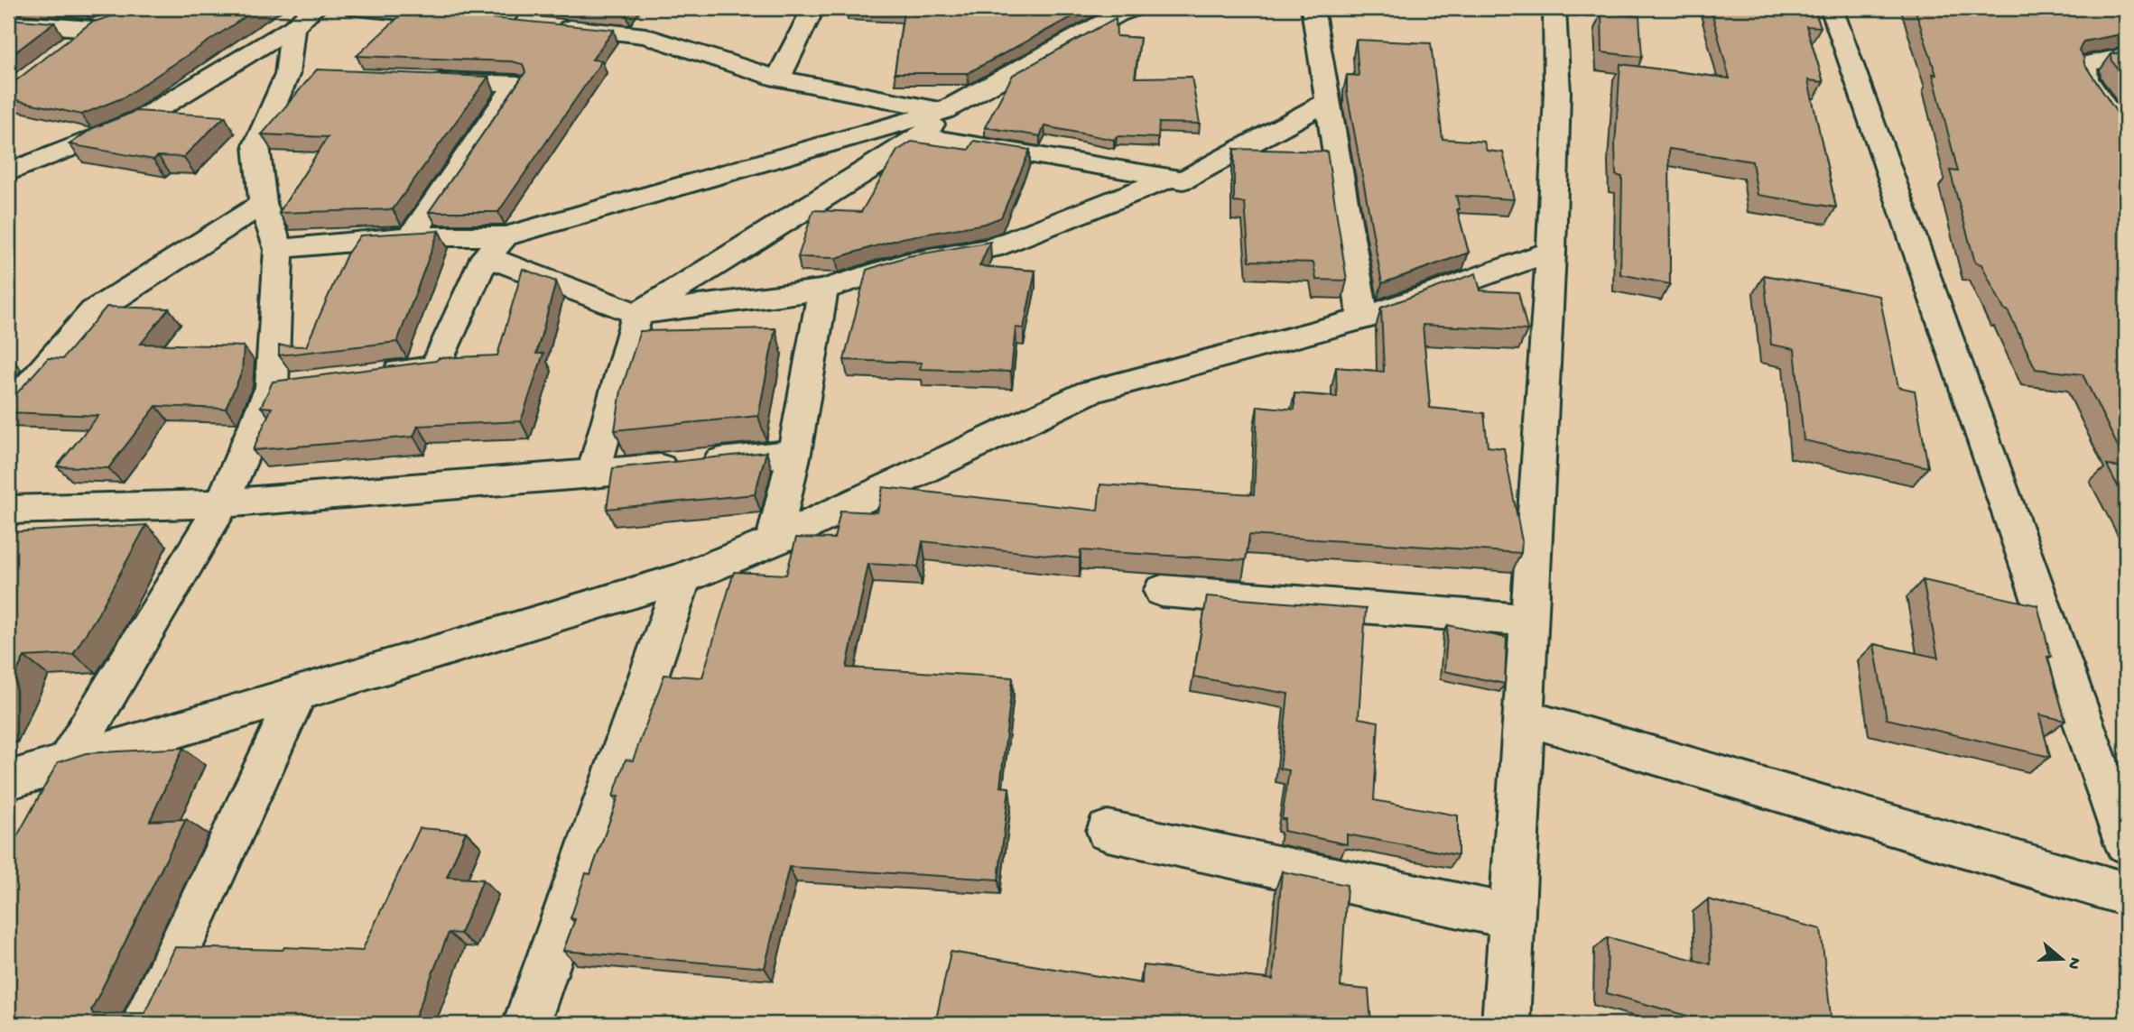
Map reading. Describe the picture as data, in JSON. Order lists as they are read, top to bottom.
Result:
{
  "north": "right"
}
